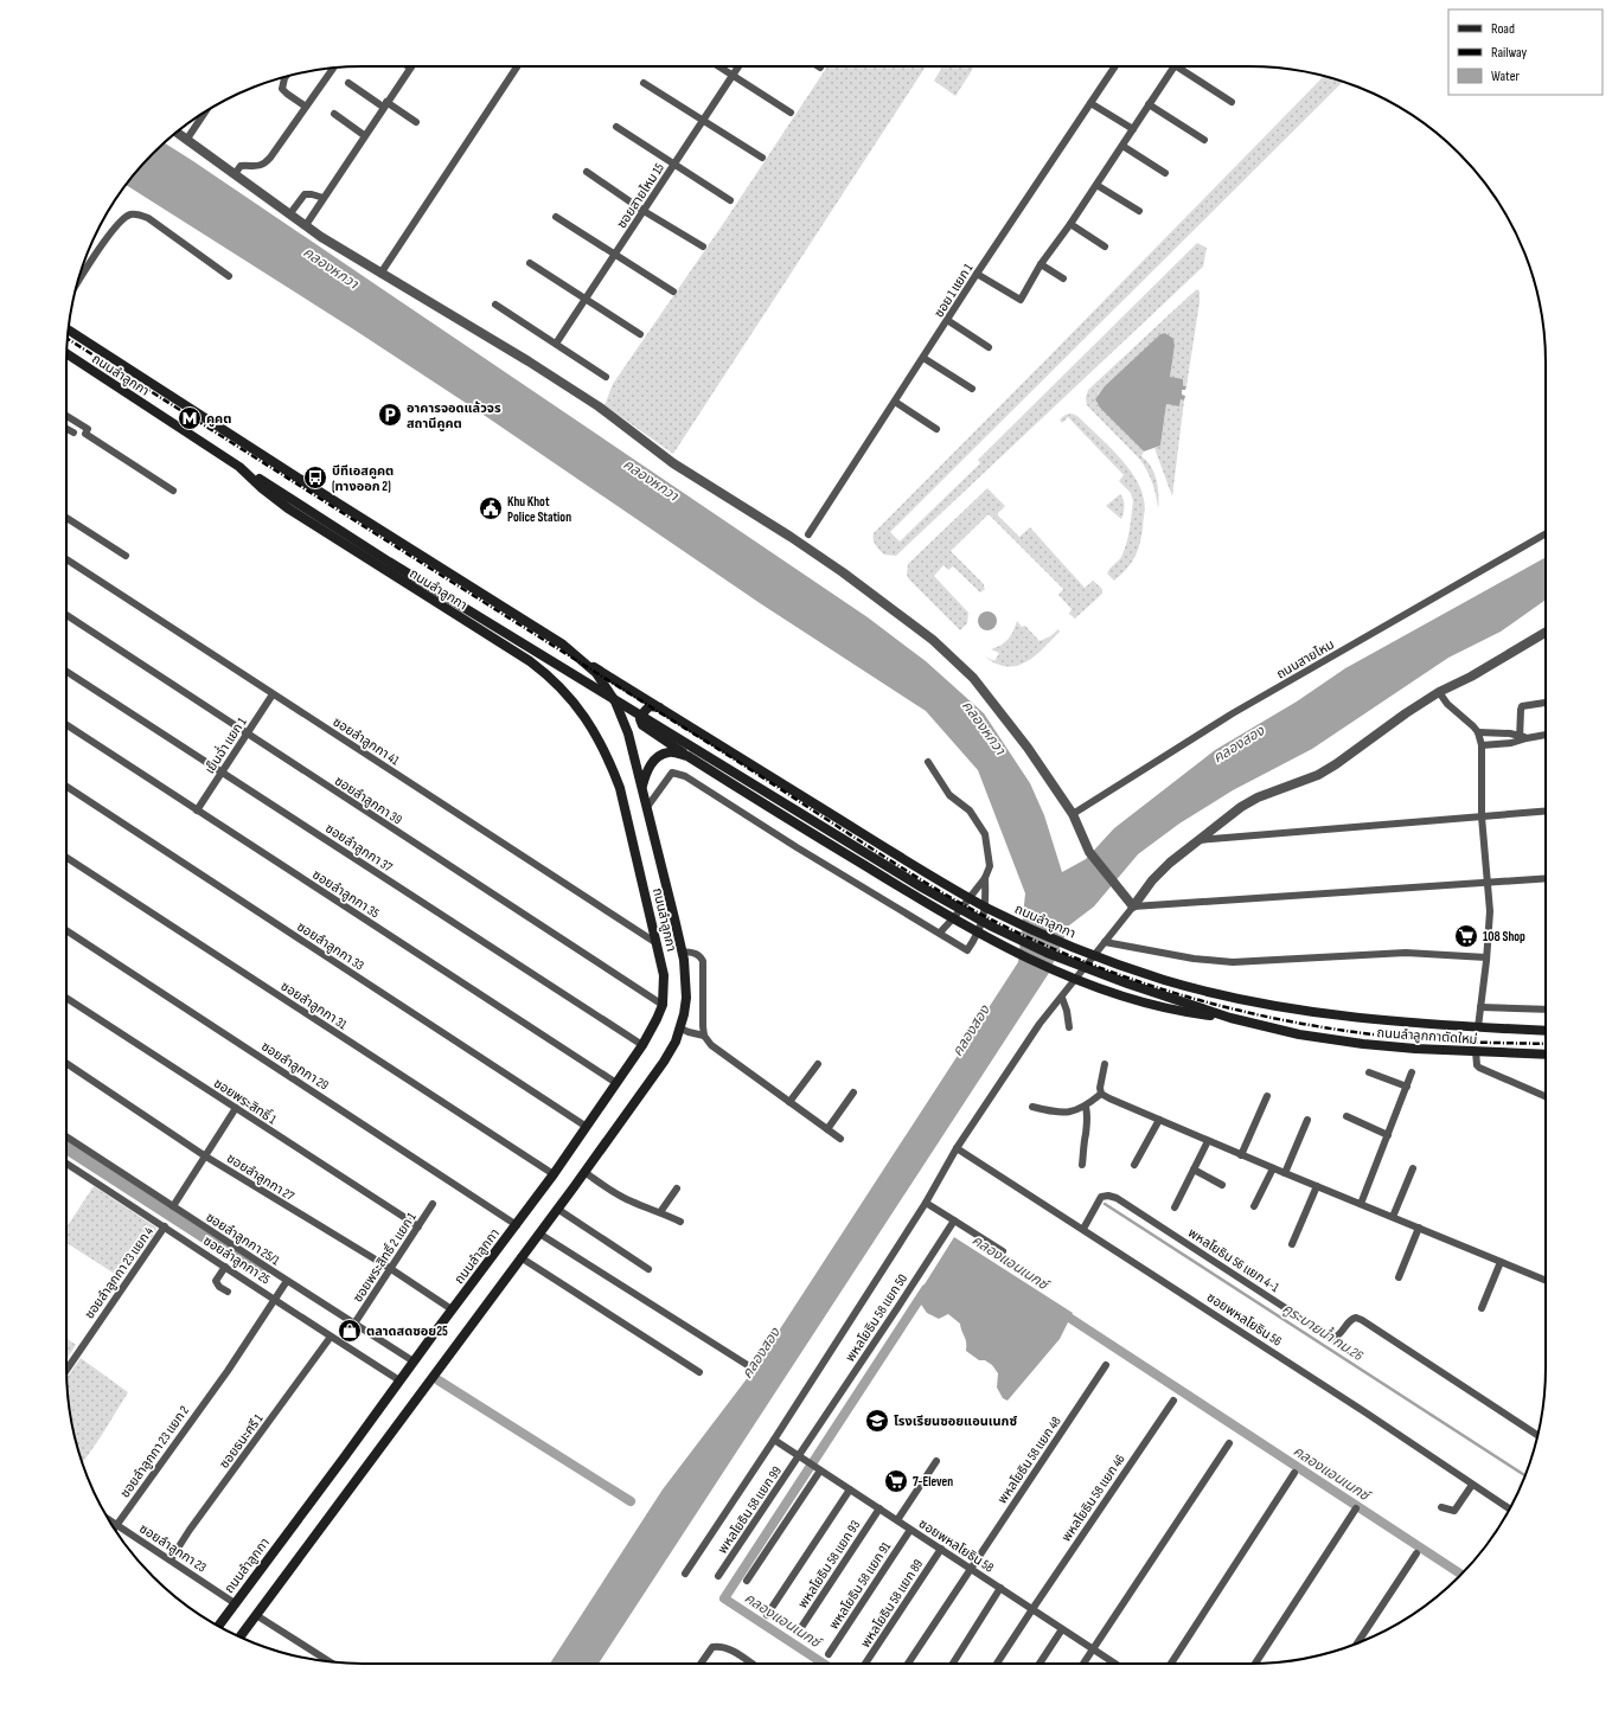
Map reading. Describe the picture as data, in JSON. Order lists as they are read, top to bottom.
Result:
{
  "streets": {
    "main road": ["ถนนลำลูกกา", "ถนนลำลูกกาตัดใหม่"],
    "street": [
      "ซอยสายไหม 15",
      "ซอย 1 แยก 1",
      "ถนนสายไหม",
      "ซอยลำลูกกา 41",
      "เย็นฉ่ำ แยก 1",
      "ซอยลำลูกกา 39",
      "ซอยลำลูกกา 37",
      "ซอยลำลูกกา 35",
      "ซอยลำลูกกา 33",
      "ซอยลำลูกกา 31",
      "ซอยลำลูกกา 29",
      "ซอยพระสิทธิ์ 1",
      "ซอยลำลูกกา 27",
      "ซอยลำลูกกา 25/1",
      "ซอยพระสิทธิ์ 2 แยก 1",
      "ซอยลำลูกกา 25",
      "พหลโยธิน 56 แยก 4-1",
      "ซอยลำลูกกา 23 แยก 4",
      "พหลโยธิน 58 แยก 50",
      "ซอยพหลโยธิน 56",
      "ซอยธนะศรี 1",
      "ซอยลำลูกกา 23 แยก 2",
      "พหลโยธิน 58 แยก 48",
      "พหลโยธิน 58 แยก 46",
      "พหลโยธิน 58 แยก 99",
      "ซอยพหลโยธิน 58",
      "ซอยลำลูกกา 23",
      "พหลโยธิน 58 แยก 93",
      "พหลโยธิน 58 แยก 91",
      "พหลโยธิน 58 แยก 89"
    ]
  },
  "crossings": [
    ["ถนนลำลูกกา", "ซอยลำลูกกา 41"],
    ["ถนนลำลูกกา", "ซอยลำลูกกา 39"],
    ["ถนนลำลูกกา", "ซอยลำลูกกา 37"],
    ["ถนนลำลูกกา", "ซอยลำลูกกา 35"],
    ["ถนนลำลูกกา", "ซอยลำลูกกา 33"],
    ["ถนนลำลูกกา", "ซอยลำลูกกา 31"],
    ["ถนนลำลูกกา", "ถนนลำลูกกาตัดใหม่"],
    ["ถนนลำลูกกา", "ซอยลำลูกกา 29"],
    ["ถนนลำลูกกา", "ซอยลำลูกกา 27"],
    ["ถนนลำลูกกา", "ซอยลำลูกกา 25/1"],
    ["ถนนลำลูกกา", "ซอยลำลูกกา 25"],
    ["ถนนลำลูกกา", "ซอยลำลูกกา 23"],
    ["ซอยลำลูกกา 41", "เย็นฉ่ำ แยก 1"],
    ["เย็นฉ่ำ แยก 1", "ซอยลำลูกกา 39"],
    ["เย็นฉ่ำ แยก 1", "ซอยลำลูกกา 37"],
    ["เย็นฉ่ำ แยก 1", "ซอยลำลูกกา 35"],
    ["ซอยพระสิทธิ์ 1", "ซอยพระสิทธิ์ 2 แยก 1"],
    ["ซอยลำลูกกา 27", "ซอยพระสิทธิ์ 2 แยก 1"],
    ["ซอยลำลูกกา 25/1", "ซอยพระสิทธิ์ 2 แยก 1"],
    ["ซอยลำลูกกา 25/1", "ซอยลำลูกกา 23 แยก 2"],
    ["ซอยลำลูกกา 25", "ซอยลำลูกกา 23 แยก 4"],
    ["ซอยลำลูกกา 25", "ซอยธนะศรี 1"],
    ["ซอยลำลูกกา 25", "ซอยลำลูกกา 23 แยก 2"],
    ["พหลโยธิน 56 แยก 4-1", "ซอยพหลโยธิน 56"],
    ["พหลโยธิน 58 แยก 50", "พหลโยธิน 58 แยก 99"],
    ["พหลโยธิน 58 แยก 50", "ซอยพหลโยธิน 58"],
    ["ซอยธนะศรี 1", "ซอยลำลูกกา 23"],
    ["ซอยลำลูกกา 23 แยก 2", "ซอยลำลูกกา 23"],
    ["พหลโยธิน 58 แยก 48", "ซอยพหลโยธิน 58"],
    ["พหลโยธิน 58 แยก 46", "ซอยพหลโยธิน 58"],
    ["พหลโยธิน 58 แยก 99", "ซอยพหลโยธิน 58"],
    ["ซอยพหลโยธิน 58", "พหลโยธิน 58 แยก 93"],
    ["ซอยพหลโยธิน 58", "พหลโยธิน 58 แยก 91"],
    ["ซอยพหลโยธิน 58", "พหลโยธิน 58 แยก 89"]
  ],
  "water": [
    "คลองหกวา",
    "คลองสอง",
    "คลองแอนเนกซ์",
    "คูระบายน้ำ กม.26"
  ],
  "places": {
    "parking": ["อาคารจอดแล้วจร สถานีคูคต"],
    "metro station": ["คูคต"],
    "bus stop": ["บีทีเอสคูคต (ทางออก 2)"],
    "public building": ["Khu Khot Police Station"],
    "supermarket": ["108 Shop", "7-Eleven"],
    "shop": ["ตลาดสดซอย25"],
    "school or university": ["โรงเรียนซอยแอนเนกซ์"]
  },
  "legend": ["Road", "Railway", "Water"]
}
